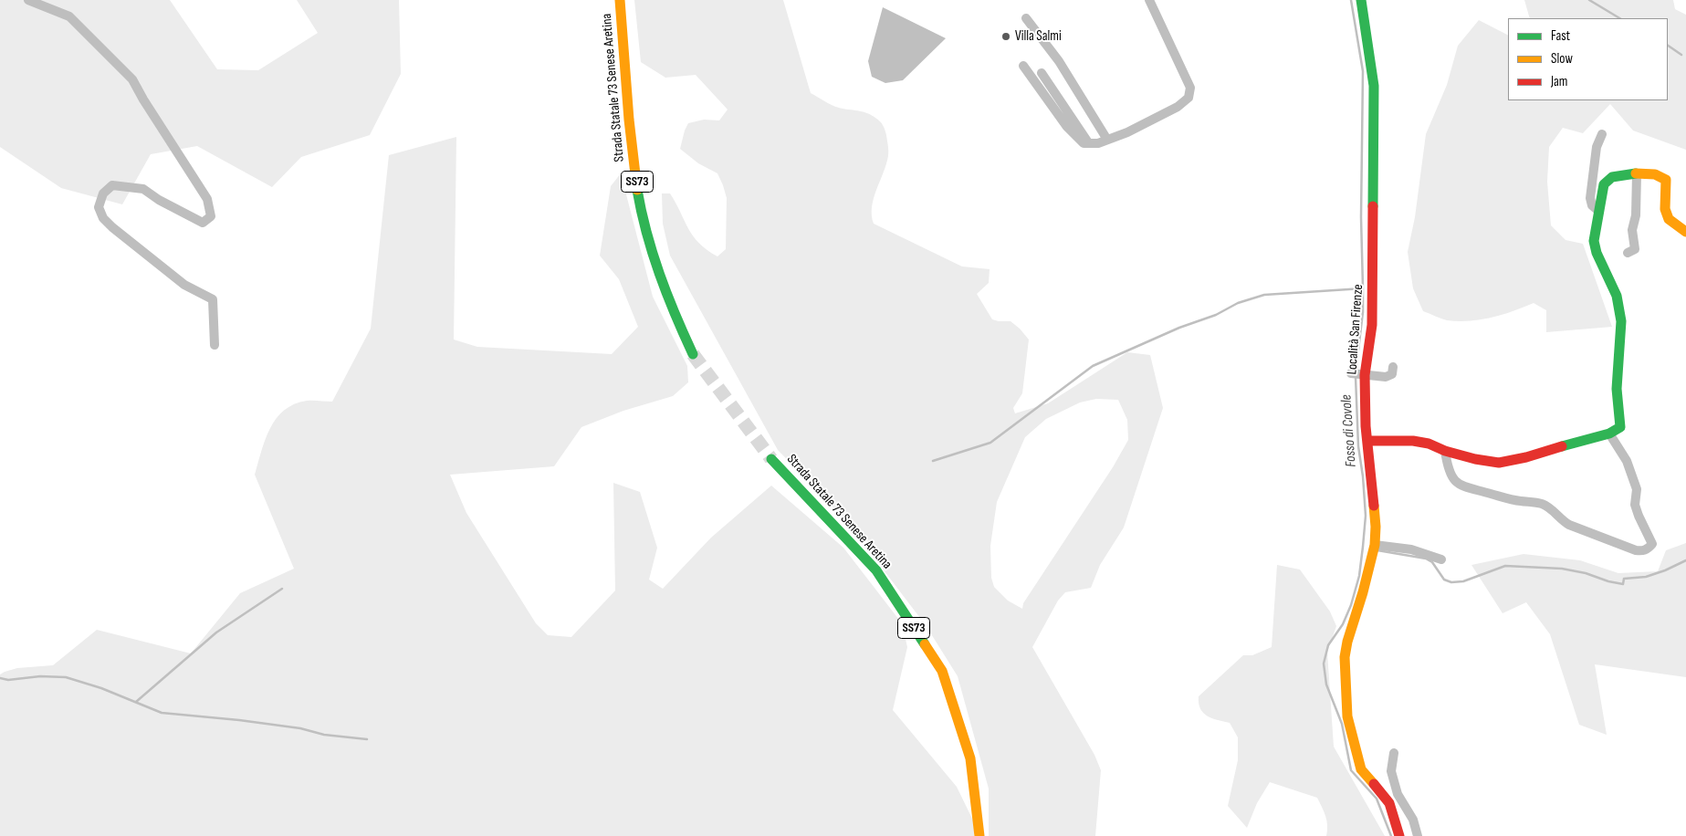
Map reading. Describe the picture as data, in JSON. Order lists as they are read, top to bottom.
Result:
{
  "streets": {
    "street": ["Strada Statale 73 Senese Aretina", "SS73", "Località San Firenze"]
  },
  "water": ["Fosso di Covole"],
  "places": ["Villa Salmi"],
  "legend": ["Fast", "Slow", "Jam"]
}
